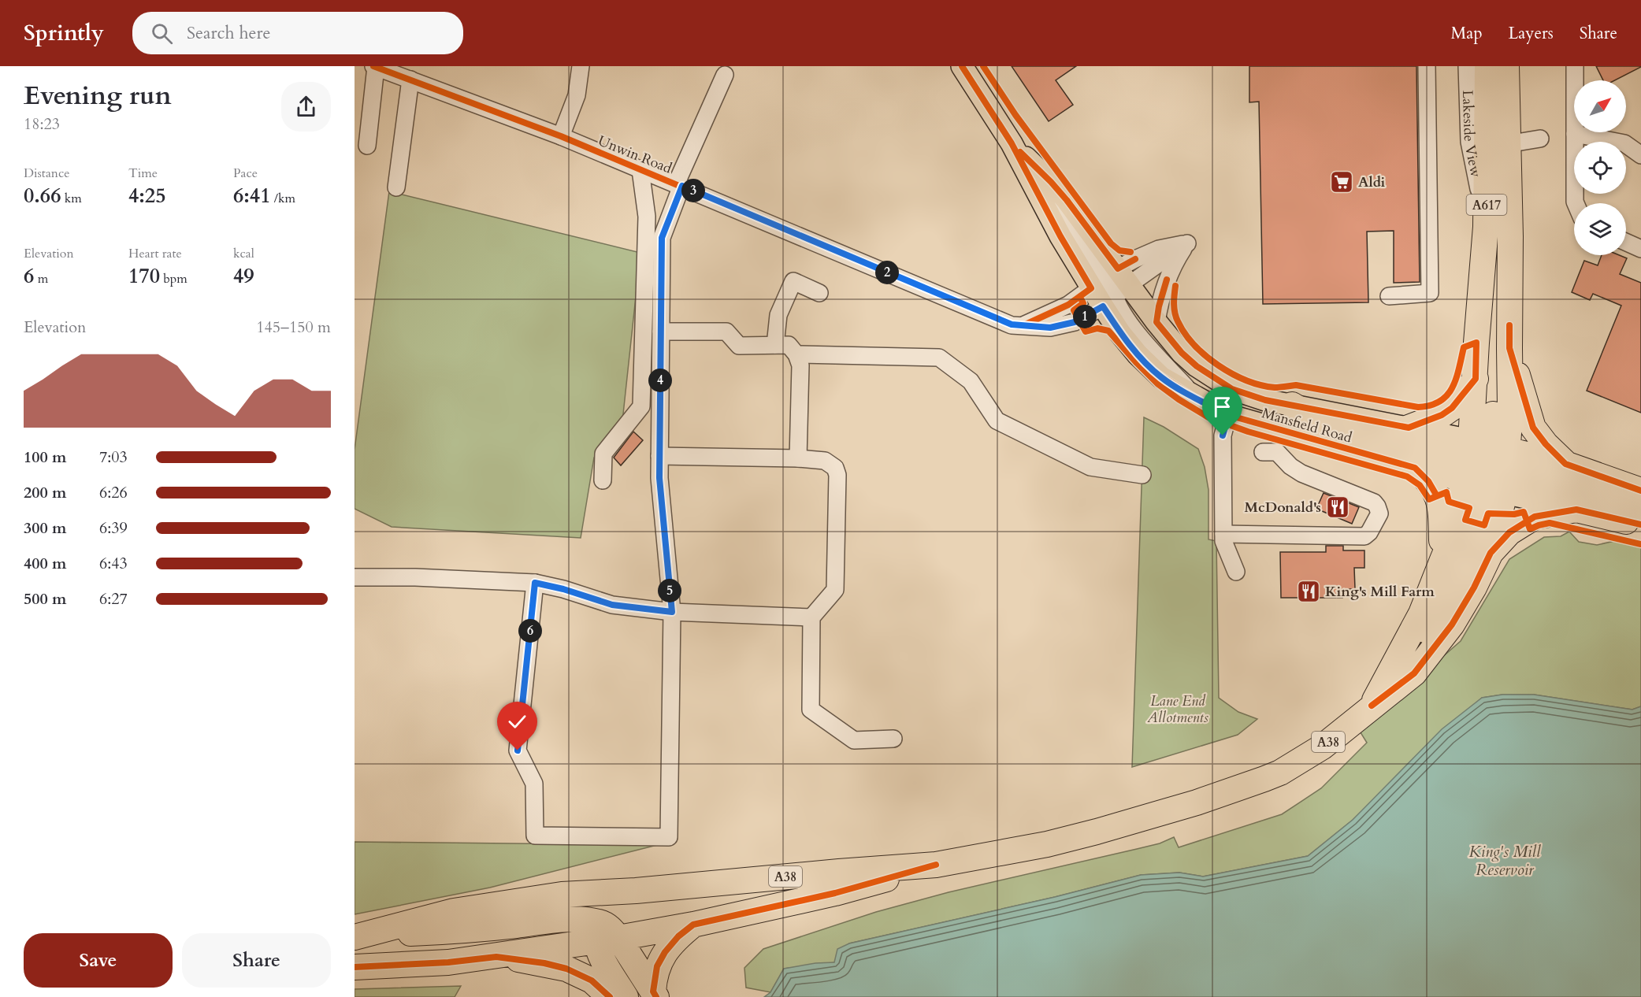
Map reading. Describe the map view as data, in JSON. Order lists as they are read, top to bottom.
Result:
{
  "streets": {
    "highway": ["A617", "Mansfield Road", "A38"],
    "street": ["Lakeside View", "Unwin Road"]
  },
  "crossings": [
    ["Lakeside View", "A617"],
    ["Unwin Road", "Mansfield Road"],
    ["A617", "Mansfield Road"],
    ["A617", "A38"]
  ],
  "water": ["King's Mill Reservoir"],
  "parks": ["Lane End Allotments"],
  "places": {
    "supermarket": ["Aldi"],
    "restaurant": ["McDonald's", "King's Mill Farm"]
  },
  "north": "top right",
  "page": {
    "header": "Sprintly",
    "search": "Search here",
    "nav": ["Map", "Layers", "Share"],
    "heading": ["Evening run", "18:23"],
    "stats": [
      ["Distance", "0.66 km"],
      ["Time", "4:25"],
      ["Pace", "6:41 /km"],
      ["Elevation", "6 m"],
      ["Heart rate", "170 bpm"],
      ["kcal", "49"]
    ],
    "pins": [
      "3",
      "2",
      "1",
      "4",
      "5",
      "6"
    ],
    "chart": ["Elevation", "145–150 m"],
    "list": [
      {
        "name": "100 m",
        "note": "7:03"
      },
      {
        "name": "200 m",
        "note": "6:26"
      },
      {
        "name": "300 m",
        "note": "6:39"
      },
      {
        "name": "400 m",
        "note": "6:43"
      },
      {
        "name": "500 m",
        "note": "6:27"
      }
    ],
    "buttons": ["Save", "Share"]
  }
}
